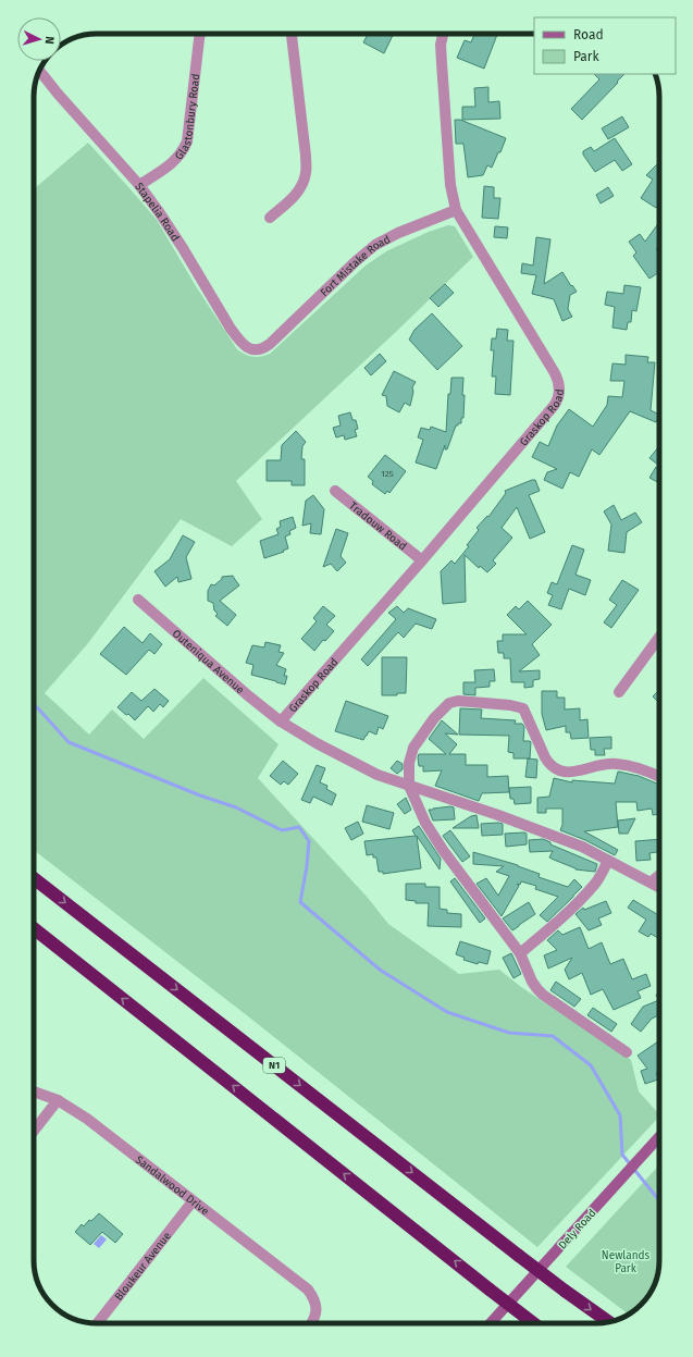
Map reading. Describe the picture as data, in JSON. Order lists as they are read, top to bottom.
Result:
{
  "streets": {
    "highway": ["N1"],
    "street": [
      "Glastonbury Road",
      "Stapelia Road",
      "Fort Mistake Road",
      "Graskop Road",
      "Tradouw Road",
      "Outeniqua Avenue",
      "Sandalwood Drive",
      "Dely Road",
      "Bloukeur Avenue"
    ]
  },
  "crossings": [
    ["Glastonbury Road", "Stapelia Road"],
    ["Stapelia Road", "Fort Mistake Road"],
    ["Fort Mistake Road", "Graskop Road"],
    ["Graskop Road", "Tradouw Road"],
    ["Graskop Road", "Outeniqua Avenue"],
    ["Sandalwood Drive", "Bloukeur Avenue"]
  ],
  "parks": ["Newlands Park"],
  "house_numbers": ["125"],
  "legend": ["Road", "Park"],
  "north": "right"
}
